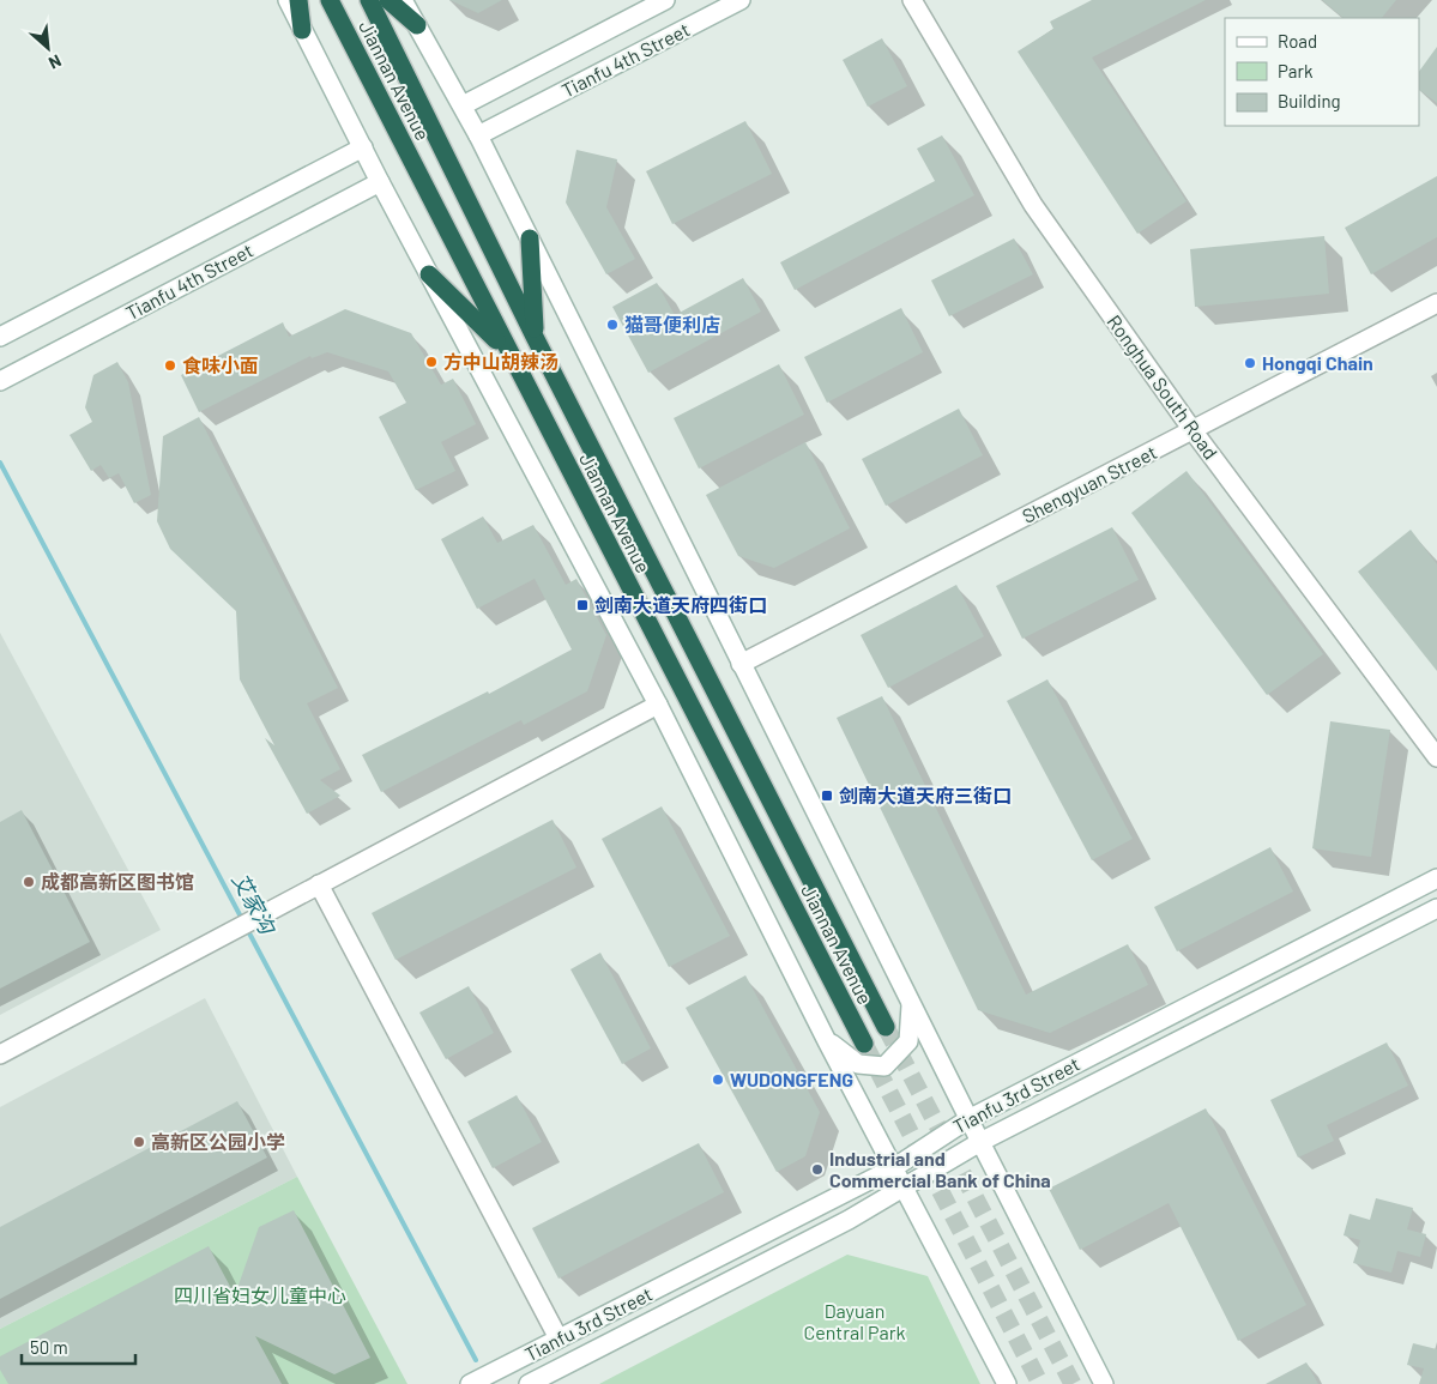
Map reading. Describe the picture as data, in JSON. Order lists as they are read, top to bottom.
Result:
{
  "streets": {
    "highway": ["Jiannan Avenue"],
    "street": [
      "Tianfu 4th Street",
      "Ronghua South Road",
      "Shengyuan Street",
      "Tianfu 3rd Street"
    ]
  },
  "crossings": [
    ["Ronghua South Road", "Shengyuan Street"]
  ],
  "water": ["艾家沟"],
  "parks": ["四川省妇女儿童中心", "Dayuan Central Park"],
  "places": {
    "other": [
      "猫哥便利店",
      "方中山胡辣汤",
      "Hongqi Chain",
      "食味小面",
      "成都高新区图书馆",
      "WUDONGFENG",
      "高新区公园小学",
      "Industrial and Commercial Bank of China"
    ],
    "transit": ["剑南大道天府四街口", "剑南大道天府三街口"]
  },
  "legend": ["Road", "Park", "Building"],
  "scale_bar": "50 m",
  "north": "bottom right"
}
